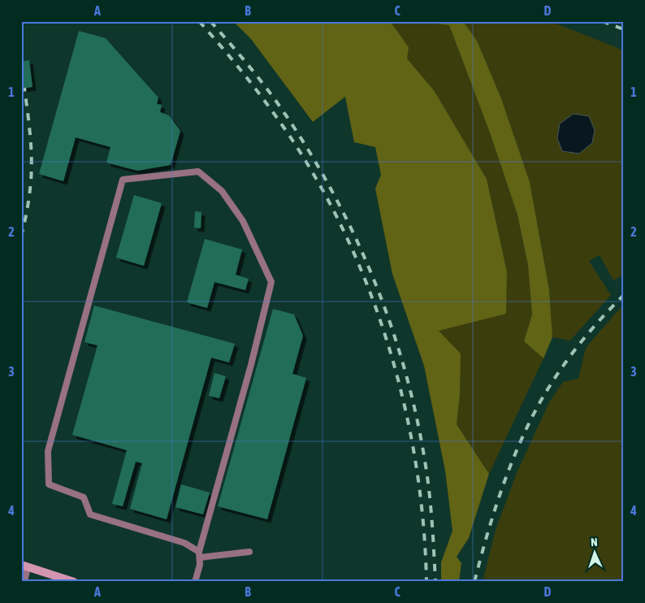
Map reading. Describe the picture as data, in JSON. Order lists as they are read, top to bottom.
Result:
{
  "north": "top",
  "grid": {
    "columns": [
      "A",
      "B",
      "C",
      "D"
    ],
    "rows": [
      "1",
      "2",
      "3",
      "4"
    ]
  }
}
